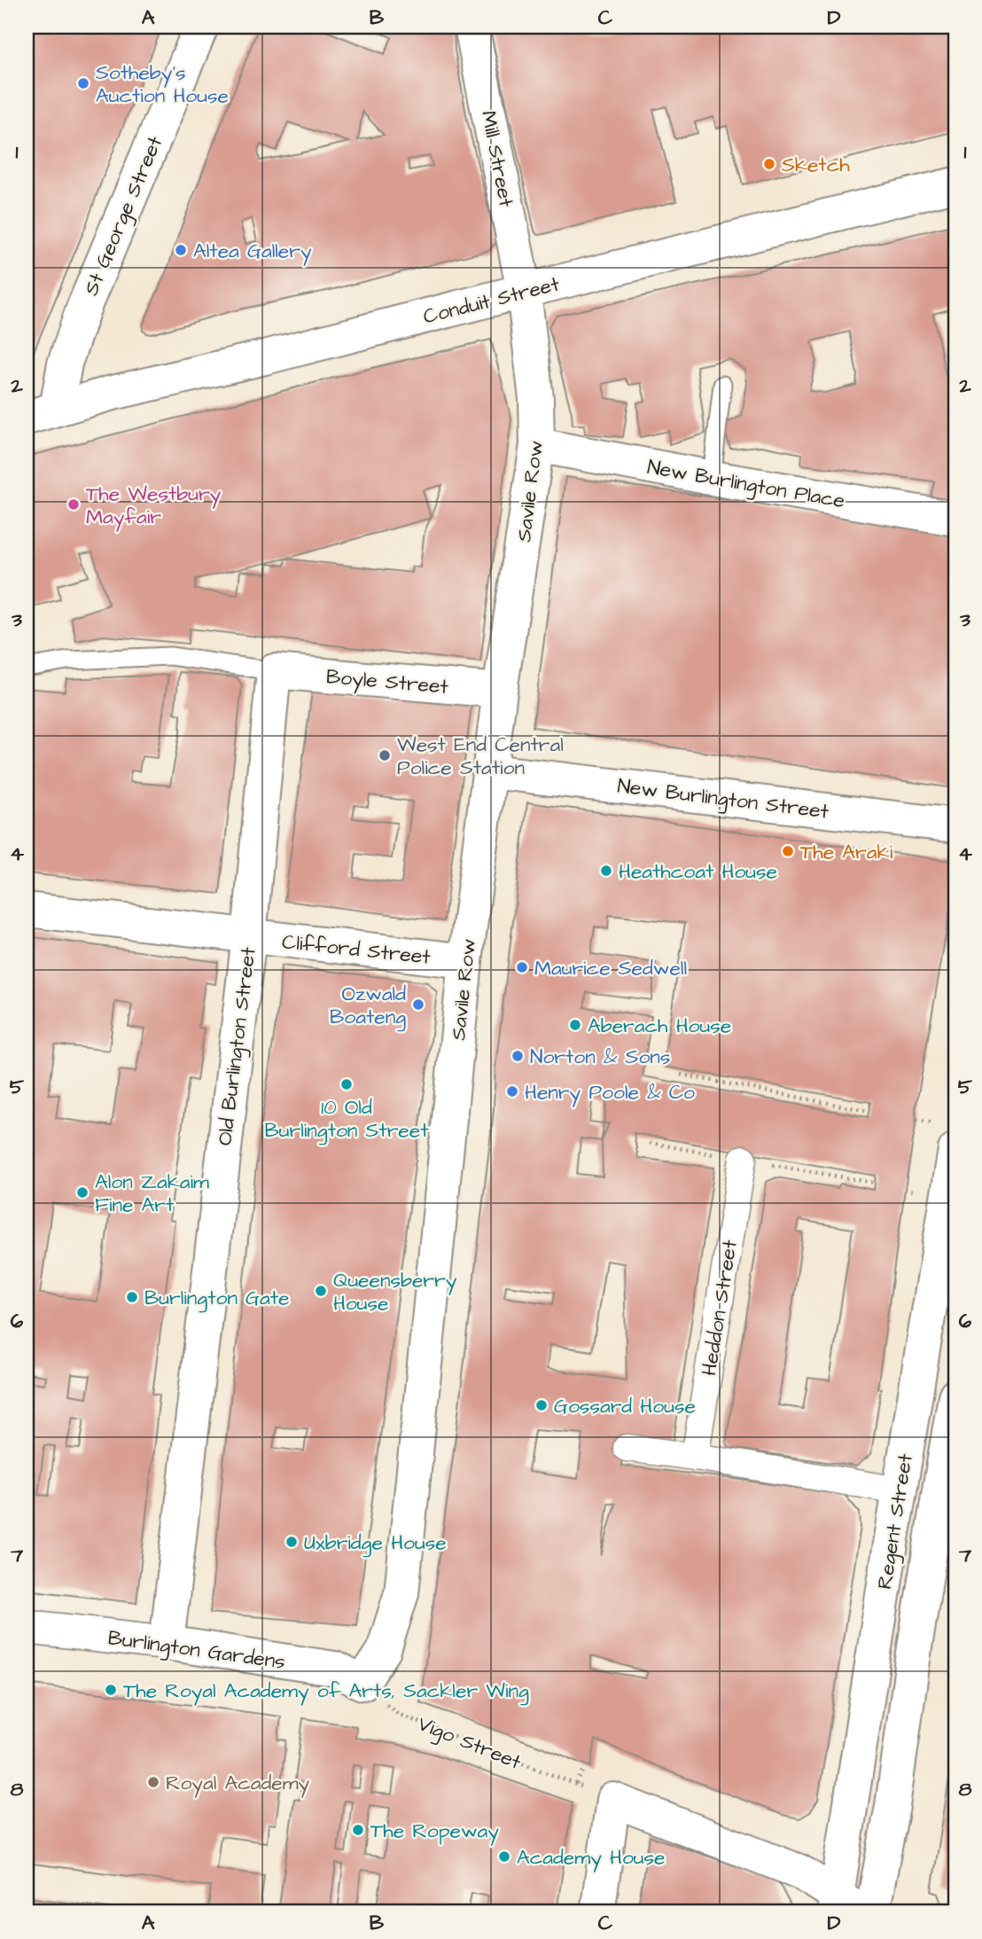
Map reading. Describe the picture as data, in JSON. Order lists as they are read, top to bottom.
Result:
{
  "streets": {
    "street": [
      "Mill Street",
      "St George Street",
      "Conduit Street",
      "New Burlington Place",
      "Savile Row",
      "Boyle Street",
      "New Burlington Street",
      "Clifford Street",
      "Old Burlington Street",
      "Heddon Street",
      "Regent Street",
      "Burlington Gardens"
    ],
    "path": ["Vigo Street"]
  },
  "crossings": [
    ["Mill Street", "Conduit Street"],
    ["Mill Street", "Savile Row"],
    ["St George Street", "Conduit Street"],
    ["Conduit Street", "Savile Row"],
    ["New Burlington Place", "Savile Row"],
    ["Savile Row", "Boyle Street"],
    ["Savile Row", "New Burlington Street"],
    ["Savile Row", "Clifford Street"],
    ["Savile Row", "Burlington Gardens"],
    ["Savile Row", "Vigo Street"],
    ["Boyle Street", "Old Burlington Street"],
    ["Clifford Street", "Old Burlington Street"],
    ["Old Burlington Street", "Burlington Gardens"],
    ["Burlington Gardens", "Vigo Street"]
  ],
  "places": [
    "Sotheby's Auction House",
    "Sketch",
    "Altea Gallery",
    "The Westbury Mayfair",
    "West End Central Police Station",
    "The Araki",
    "Heathcoat House",
    "Maurice Sedwell",
    "Ozwald Boateng",
    "Aberach House",
    "Norton & Sons",
    "10 Old Burlington Street",
    "Henry Poole & Co",
    "Alon Zakaim Fine Art",
    "Queensberry House",
    "Burlington Gate",
    "Gossard House",
    "Uxbridge House",
    "The Royal Academy of Arts, Sackler Wing",
    "Royal Academy",
    "The Ropeway",
    "Academy House"
  ],
  "grid": {
    "columns": [
      "A",
      "B",
      "C",
      "D"
    ],
    "rows": [
      "1",
      "2",
      "3",
      "4",
      "5",
      "6",
      "7",
      "8"
    ]
  }
}
